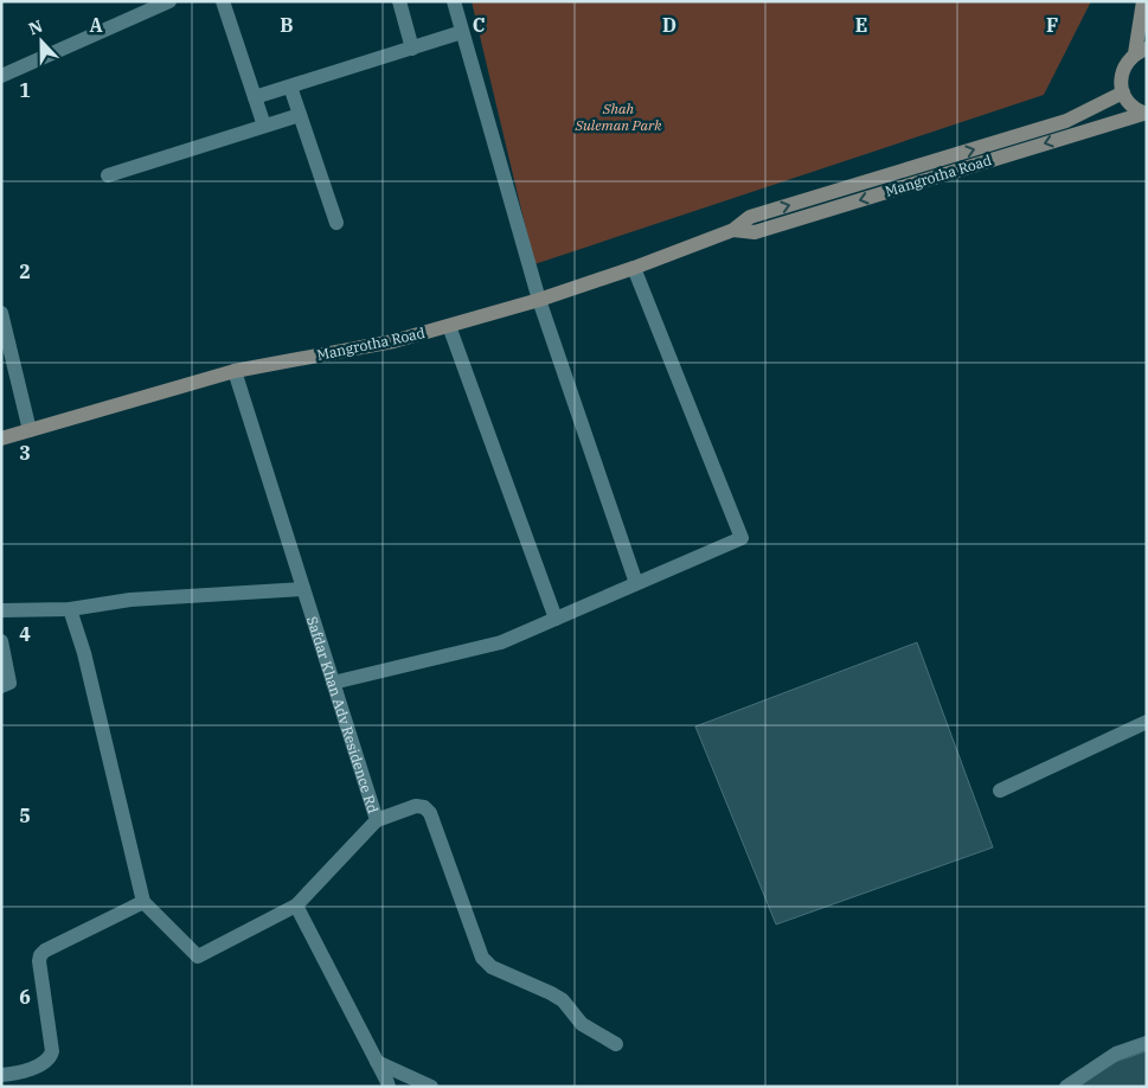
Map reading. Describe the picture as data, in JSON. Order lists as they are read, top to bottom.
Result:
{
  "streets": {
    "main road": ["Mangrotha Road"],
    "street": ["Safdar Khan Adv Residence Rd"]
  },
  "crossings": [
    ["Mangrotha Road", "Safdar Khan Adv Residence Rd"]
  ],
  "parks": ["Shah Suleman Park"],
  "north": "top",
  "grid": {
    "columns": [
      "A",
      "B",
      "C",
      "D",
      "E",
      "F"
    ],
    "rows": [
      "1",
      "2",
      "3",
      "4",
      "5",
      "6"
    ]
  }
}
